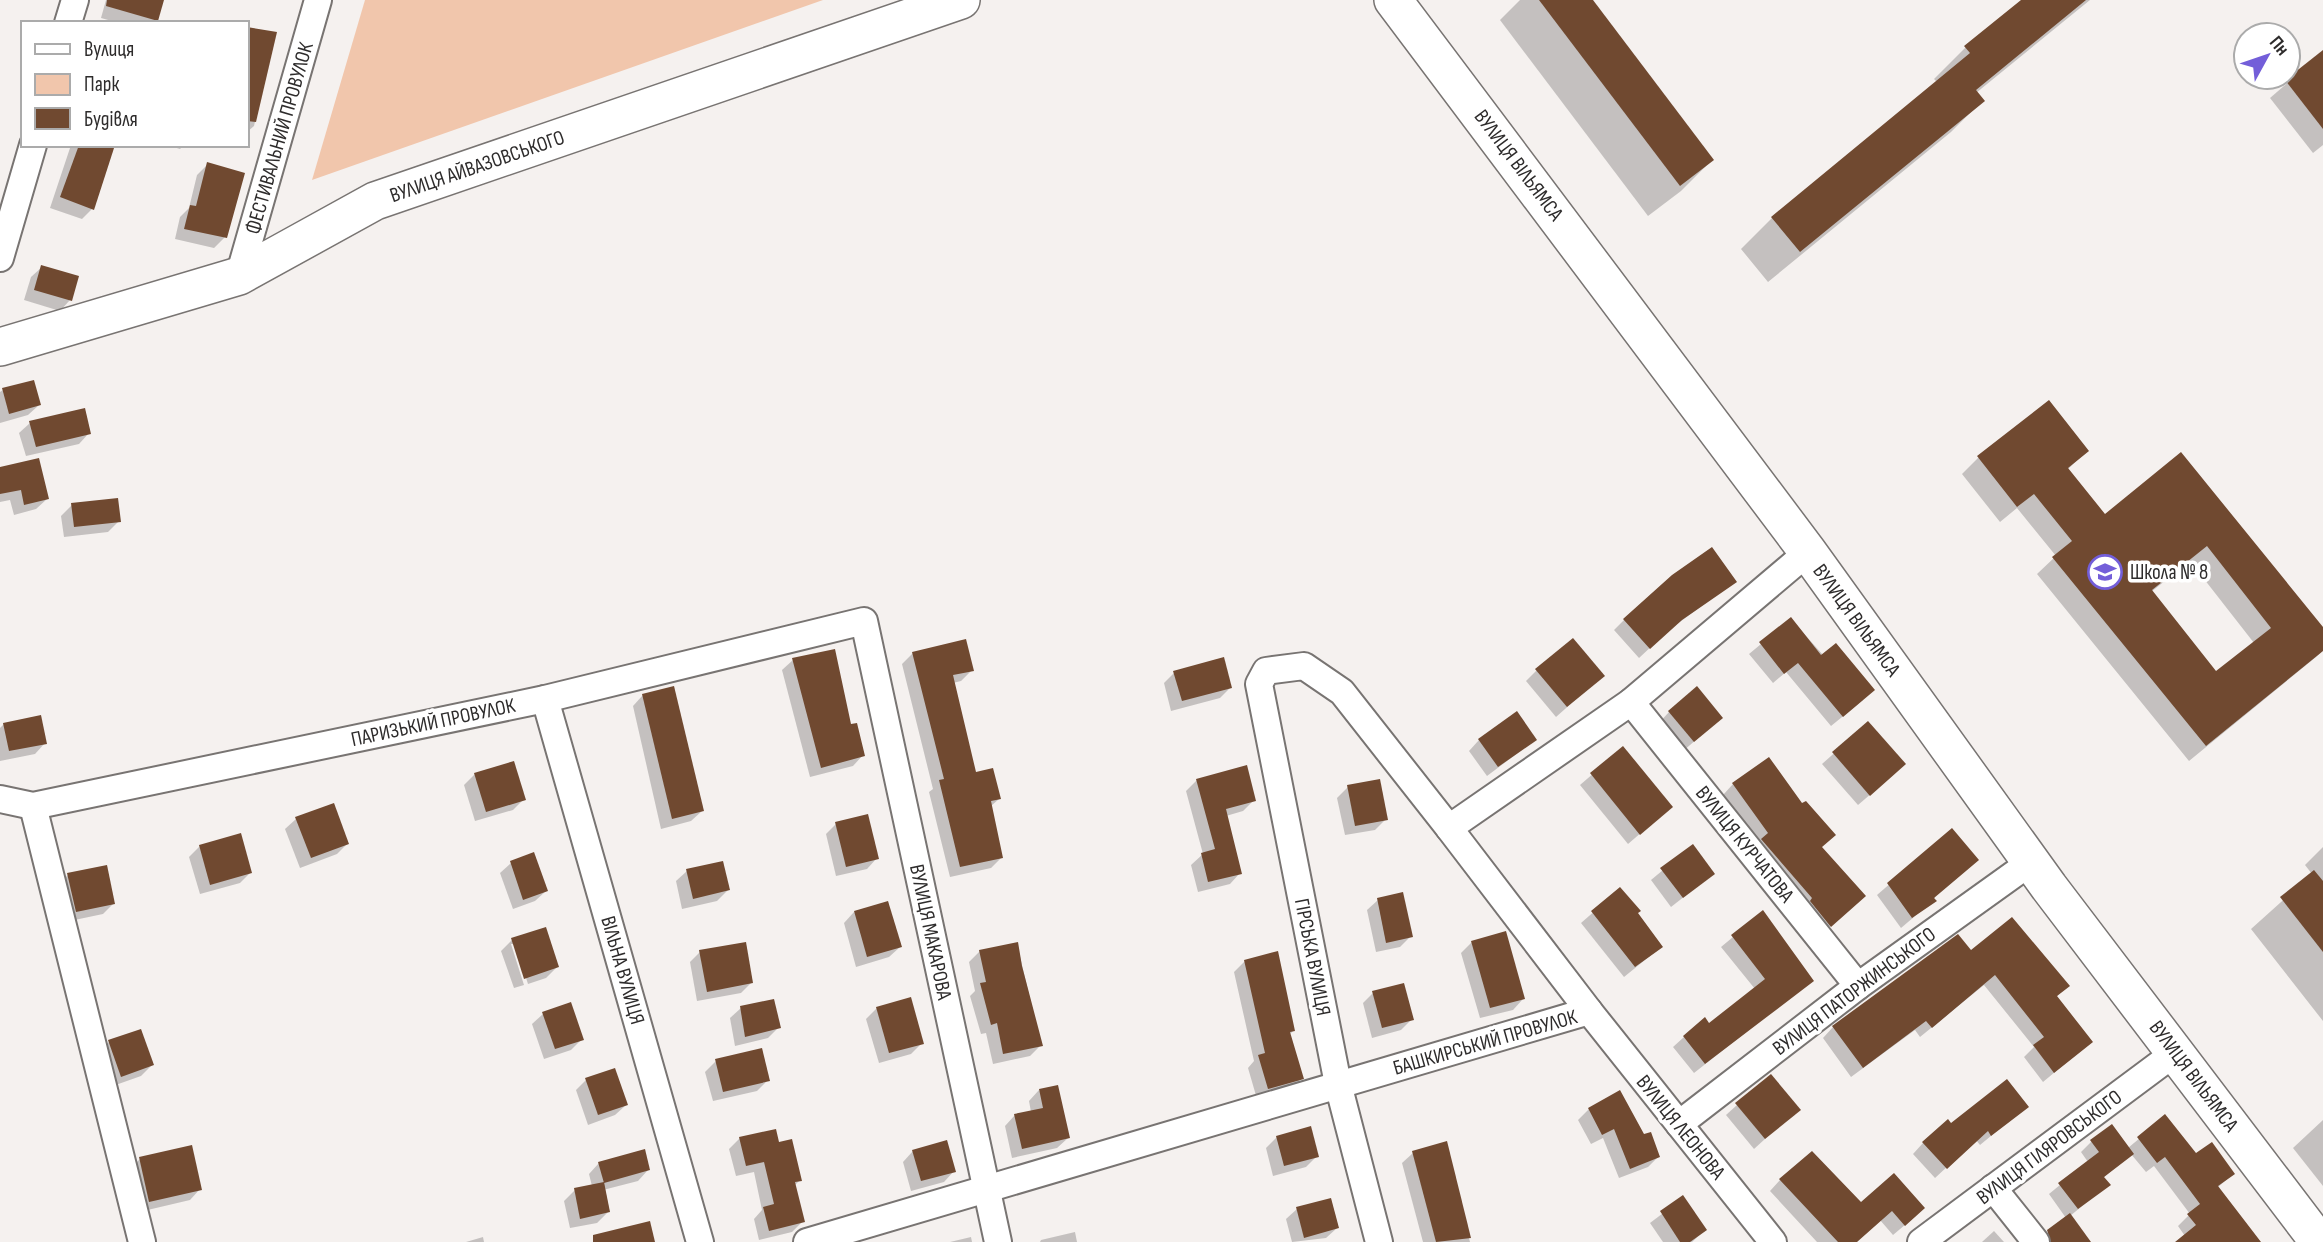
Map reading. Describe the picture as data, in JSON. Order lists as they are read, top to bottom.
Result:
{
  "streets": {
    "street": [
      "ФЕСТИВАЛЬНИЙ ПРОВУЛОК",
      "ВУЛИЦЯ ВІЛЬЯМСА",
      "ВУЛИЦЯ АЙВАЗОВСЬКОГО",
      "ПАРИЗЬКИЙ ПРОВУЛОК",
      "ВУЛИЦЯ КУРЧАТОВА",
      "ВУЛИЦЯ МАКАРОВА",
      "ГІРСЬКА ВУЛИЦЯ",
      "ВІЛЬНА ВУЛИЦЯ",
      "ВУЛИЦЯ ПАТОРЖИНСЬКОГО",
      "БАШКИРСЬКИЙ ПРОВУЛОК",
      "ВУЛИЦЯ ЛЕОНОВА",
      "ВУЛИЦЯ ГІЛЯРОВСЬКОГО"
    ]
  },
  "crossings": [
    ["ФЕСТИВАЛЬНИЙ ПРОВУЛОК", "ВУЛИЦЯ АЙВАЗОВСЬКОГО"],
    ["ВУЛИЦЯ ВІЛЬЯМСА", "ВУЛИЦЯ ПАТОРЖИНСЬКОГО"],
    ["ВУЛИЦЯ ВІЛЬЯМСА", "ВУЛИЦЯ ГІЛЯРОВСЬКОГО"],
    ["ПАРИЗЬКИЙ ПРОВУЛОК", "ВУЛИЦЯ МАКАРОВА"],
    ["ПАРИЗЬКИЙ ПРОВУЛОК", "ВІЛЬНА ВУЛИЦЯ"],
    ["ВУЛИЦЯ КУРЧАТОВА", "ВУЛИЦЯ ПАТОРЖИНСЬКОГО"],
    ["ВУЛИЦЯ МАКАРОВА", "БАШКИРСЬКИЙ ПРОВУЛОК"],
    ["ГІРСЬКА ВУЛИЦЯ", "БАШКИРСЬКИЙ ПРОВУЛОК"],
    ["ВУЛИЦЯ ПАТОРЖИНСЬКОГО", "ВУЛИЦЯ ЛЕОНОВА"],
    ["БАШКИРСЬКИЙ ПРОВУЛОК", "ВУЛИЦЯ ЛЕОНОВА"]
  ],
  "places": {
    "school or university": ["Школа № 8"]
  },
  "legend": ["Вулиця", "Парк", "Будівля"],
  "north": "top right"
}
